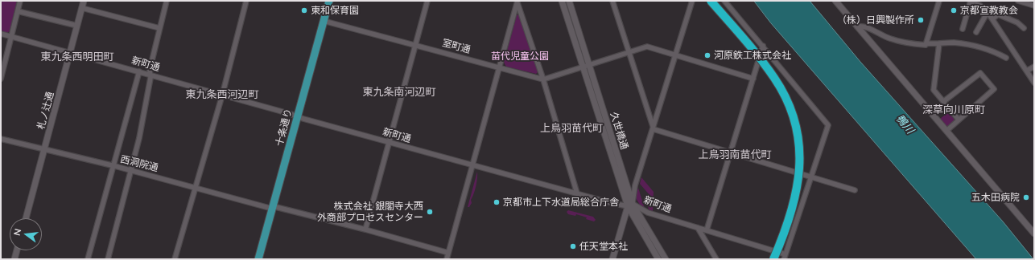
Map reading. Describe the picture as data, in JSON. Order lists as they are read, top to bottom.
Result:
{
  "streets": {
    "main road": ["十条通り"],
    "street": [
      "室町通",
      "新町通",
      "札ノ辻通",
      "久世橋通",
      "西洞院通"
    ]
  },
  "crossings": [
    ["室町通", "十条通り"],
    ["新町通", "札ノ辻通"],
    ["新町通", "十条通り"],
    ["新町通", "久世橋通"],
    ["札ノ辻通", "西洞院通"],
    ["十条通り", "西洞院通"]
  ],
  "districts": [
    "東九条西明田町",
    "東九条南河辺町",
    "東九条西河辺町",
    "深草向川原町",
    "上鳥羽苗代町",
    "上鳥羽南苗代町"
  ],
  "water": ["鴨川"],
  "parks": ["苗代児童公園"],
  "places": [
    "東和保育園",
    "京都宣教教会",
    "（株）日興製作所",
    "河原鉄工株式会社",
    "五木田病院",
    "京都市上下水道局総合庁舎",
    "株式会社 銀閣寺大西 外商部プロセスセンター",
    "任天堂本社"
  ],
  "north": "left"
}
